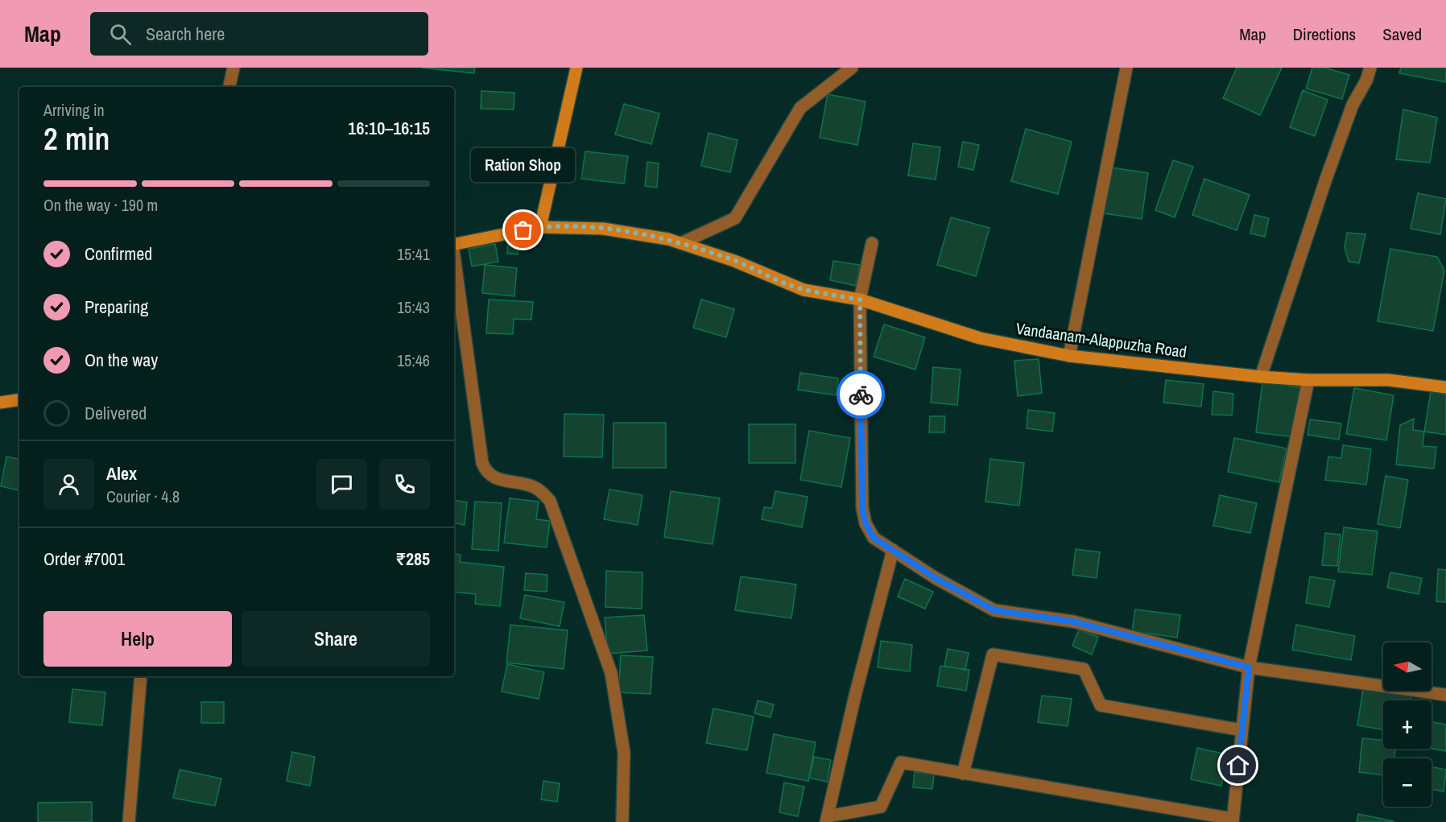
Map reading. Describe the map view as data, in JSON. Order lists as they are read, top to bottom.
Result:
{
  "streets": {
    "main road": ["Vandaanam-Alappuzha Road"]
  },
  "places": ["Ration Shop"],
  "north": "left",
  "page": {
    "header": "Map",
    "search": "Search here",
    "nav": ["Map", "Directions", "Saved"],
    "heading": ["2 min", "Arriving in", "16:10–16:15"],
    "panel": [
      "Alex",
      "Courier · 4.8",
      "Order #7001",
      "₹285"
    ],
    "bubble": "Ration Shop",
    "bar": "On the way · 190 m",
    "list": [
      ["Confirmed", "15:41"],
      ["Preparing", "15:43"],
      ["On the way", "15:46"],
      "Delivered"
    ],
    "buttons": ["Help", "Share"],
    "map_buttons": ["+", "−"]
  }
}
